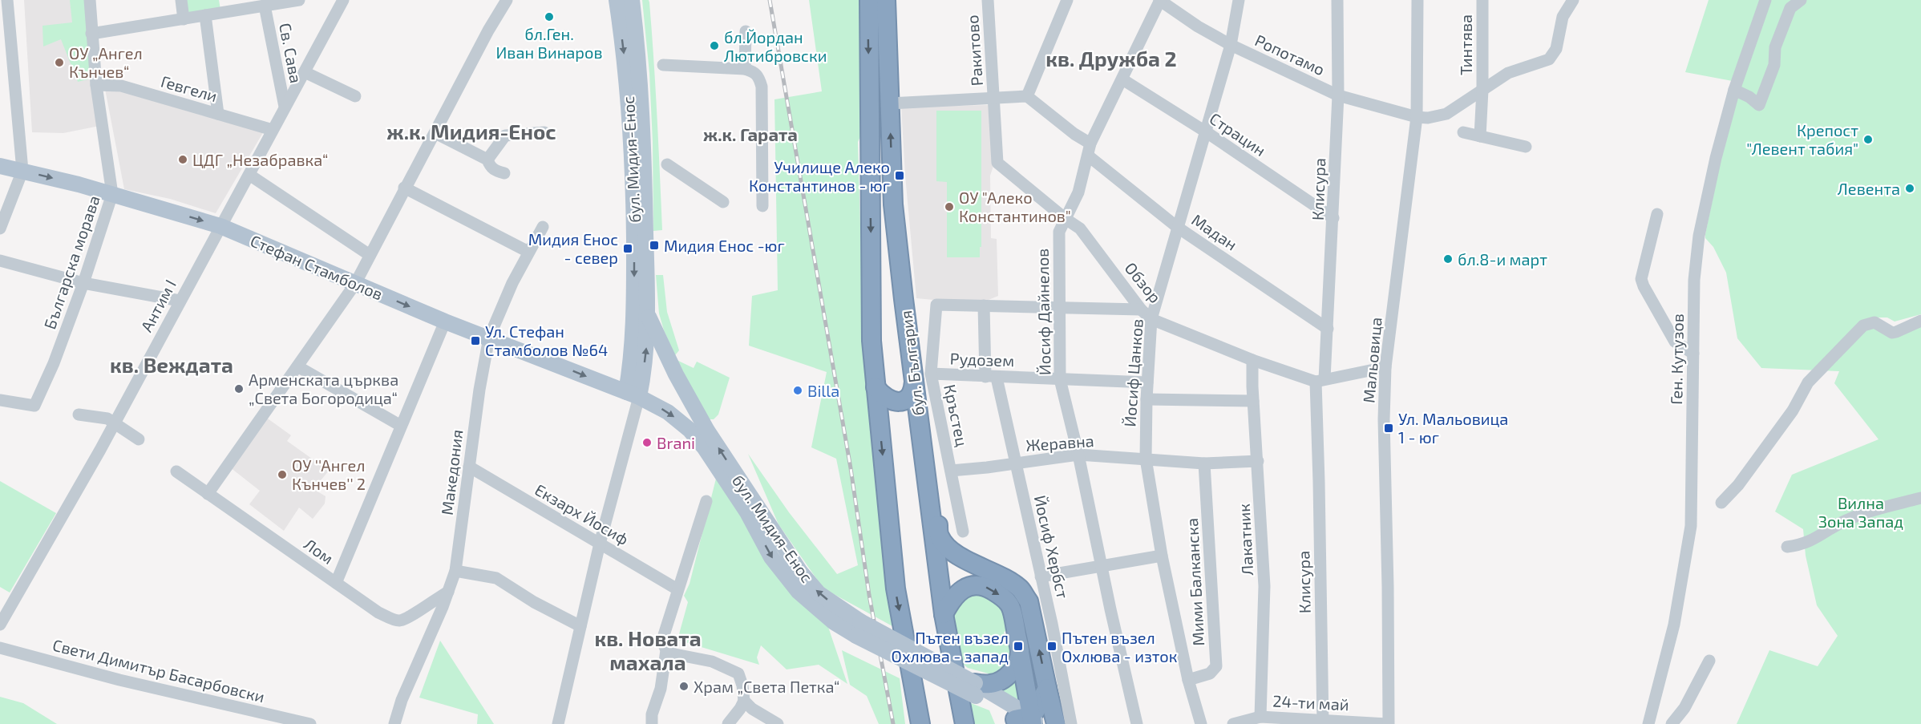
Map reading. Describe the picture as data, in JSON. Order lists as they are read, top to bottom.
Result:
{
  "streets": {
    "highway": ["бул. България"],
    "main road": ["бул. Мидия-Енос", "Стефан Стамболов"],
    "street": [
      "Тинтява",
      "Ракитово",
      "Св. Сава",
      "Ропотамо",
      "Гевгели",
      "Страцин",
      "Клисура",
      "Мадан",
      "Българска морава",
      "Обзор",
      "Антим I",
      "Йосиф Дайнелов",
      "Рудозем",
      "Ген. Кутузов",
      "Мальовица",
      "Йосиф Цанков",
      "Кръстец",
      "Жеравна",
      "Македония",
      "Екзарх Йосиф",
      "Лакатник",
      "Йосиф Хербст",
      "Лом",
      "Мими Балканска",
      "Свети Димитър Басарбовски",
      "24-ти май"
    ]
  },
  "crossings": [
    ["Тинтява", "Ропотамо"],
    ["Ракитово", "Обзор"],
    ["Св. Сава", "Антим I"],
    ["Ропотамо", "Клисура"],
    ["Ропотамо", "Йосиф Дайнелов"],
    ["Ропотамо", "Мальовица"],
    ["Ропотамо", "Йосиф Цанков"],
    ["Гевгели", "Българска морава"],
    ["Гевгели", "Антим I"],
    ["Страцин", "Клисура"],
    ["Страцин", "Йосиф Дайнелов"],
    ["Страцин", "Йосиф Цанков"],
    ["бул. Мидия-Енос", "Стефан Стамболов"],
    ["бул. Мидия-Енос", "Екзарх Йосиф"],
    ["Клисура", "Мадан"],
    ["Клисура", "Обзор"],
    ["Клисура", "24-ти май"],
    ["Мадан", "Йосиф Дайнелов"],
    ["Мадан", "Йосиф Цанков"],
    ["Българска морава", "Стефан Стамболов"],
    ["Стефан Стамболов", "Антим I"],
    ["Стефан Стамболов", "Македония"],
    ["Обзор", "Йосиф Дайнелов"],
    ["Обзор", "Мальовица"],
    ["Обзор", "Йосиф Цанков"],
    ["Обзор", "Лакатник"],
    ["Йосиф Дайнелов", "Рудозем"],
    ["Йосиф Дайнелов", "Жеравна"],
    ["Рудозем", "Йосиф Цанков"],
    ["Рудозем", "Кръстец"],
    ["Рудозем", "Йосиф Хербст"],
    ["Мальовица", "24-ти май"],
    ["Йосиф Цанков", "Жеравна"],
    ["Йосиф Цанков", "Мими Балканска"],
    ["Кръстец", "Жеравна"],
    ["Кръстец", "Йосиф Хербст"],
    ["Жеравна", "Лакатник"],
    ["Жеравна", "Йосиф Хербст"],
    ["Жеравна", "Мими Балканска"],
    ["Македония", "Екзарх Йосиф"],
    ["Македония", "Лом"],
    ["Лакатник", "24-ти май"]
  ],
  "one_way": ["Стефан Стамболов"],
  "districts": [
    "кв. Дружба 2",
    "ж.к. Мидия-Енос",
    "ж.к. Гарата",
    "кв. Веждата",
    "кв. Новата махала"
  ],
  "parks": ["Вилна Зона Запад"],
  "places": {
    "other": [
      "бл.Ген. Иван Винаров",
      "бл.Йордан Лютибровски",
      "ОУ „Ангел Кънчев“",
      "Крепост \"Левент табия\"",
      "ЦДГ „Незабравка“",
      "Левента",
      "ОУ \"Алеко Константинов\"",
      "бл.8-и март",
      "Арменската църква „Света Богородица“",
      "Billa",
      "Brani",
      "ОУ ''Ангел Кънчев'' 2",
      "Храм „Света Петка“"
    ],
    "transit": [
      "Училище Алеко Константинов - юг",
      "Мидия Енос -юг",
      "Мидия Енос - север",
      "Ул. Стефан Стамболов №64",
      "Ул. Мальовица 1 - юг",
      "Пътен възел Охлюва - запад",
      "Пътен възел Охлюва - изток"
    ]
  }
}
